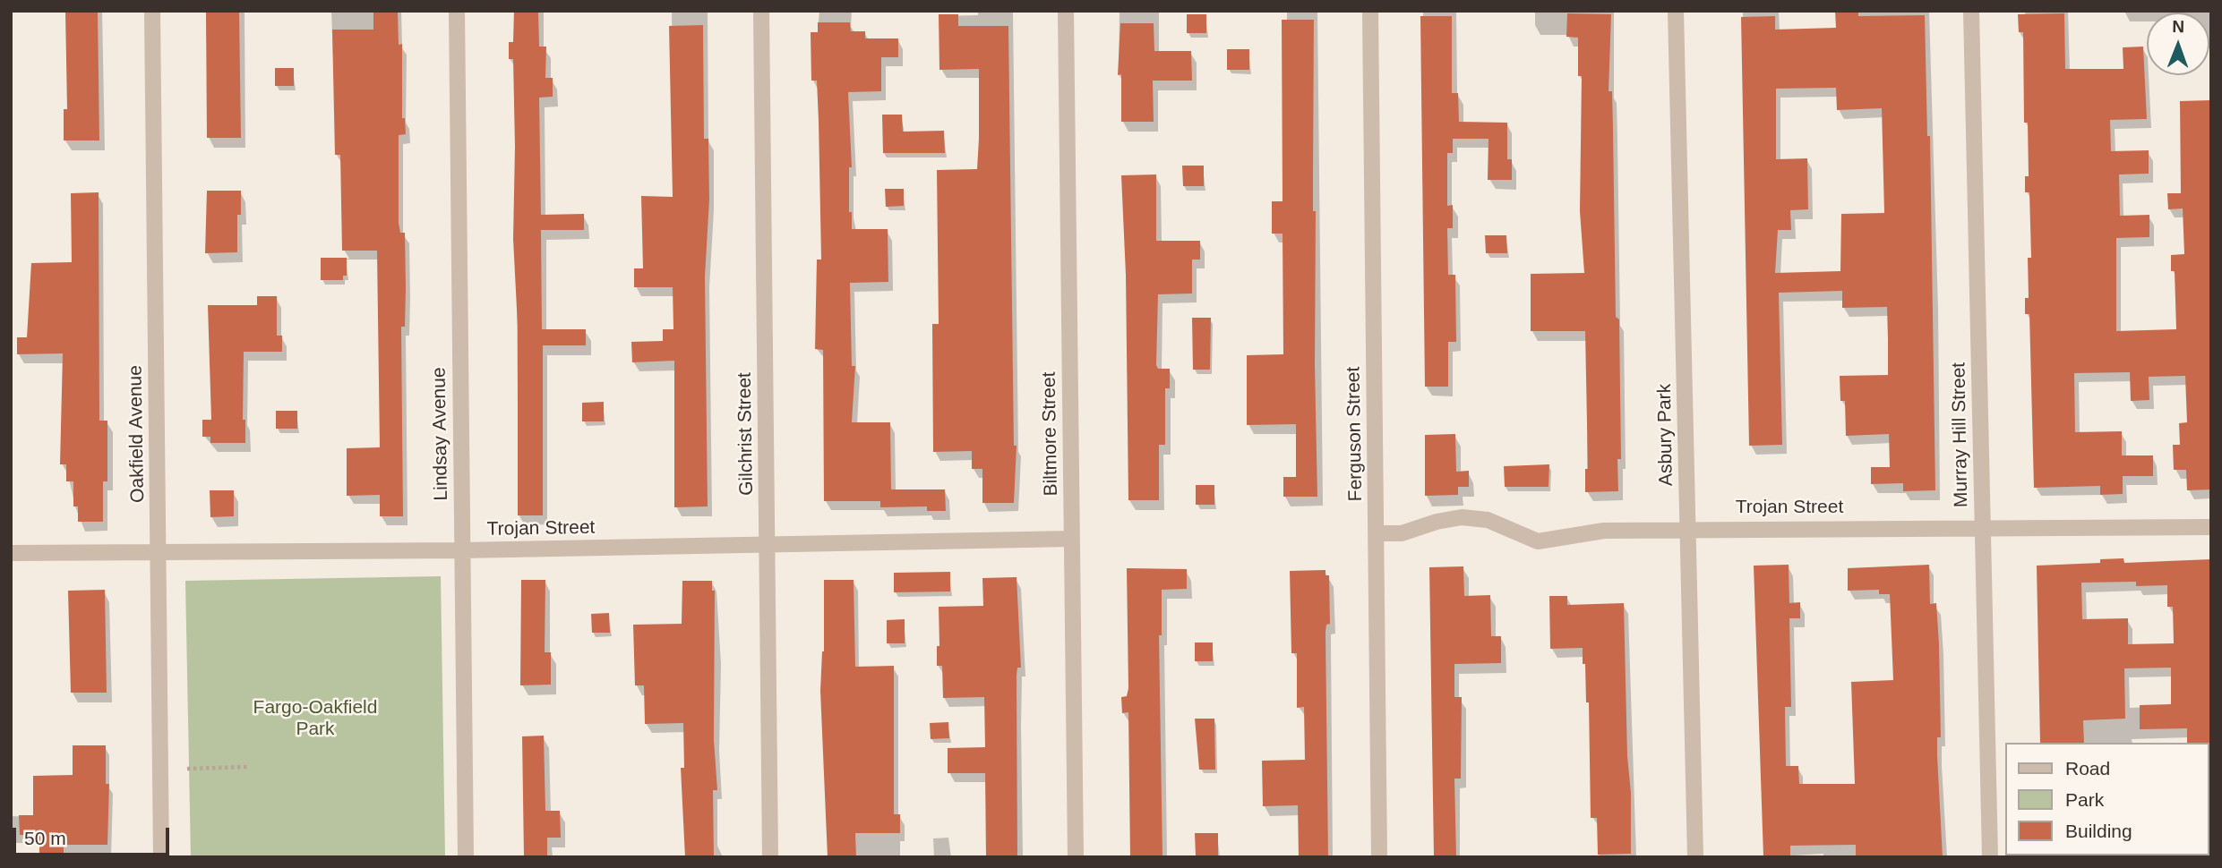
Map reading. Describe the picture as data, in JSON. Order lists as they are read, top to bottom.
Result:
{
  "streets": {
    "street": [
      "Oakfield Avenue",
      "Lindsay Avenue",
      "Gilchrist Street",
      "Biltmore Street",
      "Ferguson Street",
      "Asbury Park",
      "Murray Hill Street",
      "Trojan Street"
    ]
  },
  "crossings": [
    ["Oakfield Avenue", "Trojan Street"],
    ["Lindsay Avenue", "Trojan Street"],
    ["Gilchrist Street", "Trojan Street"],
    ["Biltmore Street", "Trojan Street"],
    ["Ferguson Street", "Trojan Street"],
    ["Asbury Park", "Trojan Street"],
    ["Murray Hill Street", "Trojan Street"]
  ],
  "parks": ["Fargo-Oakfield Park"],
  "legend": ["Road", "Park", "Building"],
  "scale_bar": "50 m",
  "north": "top"
}
